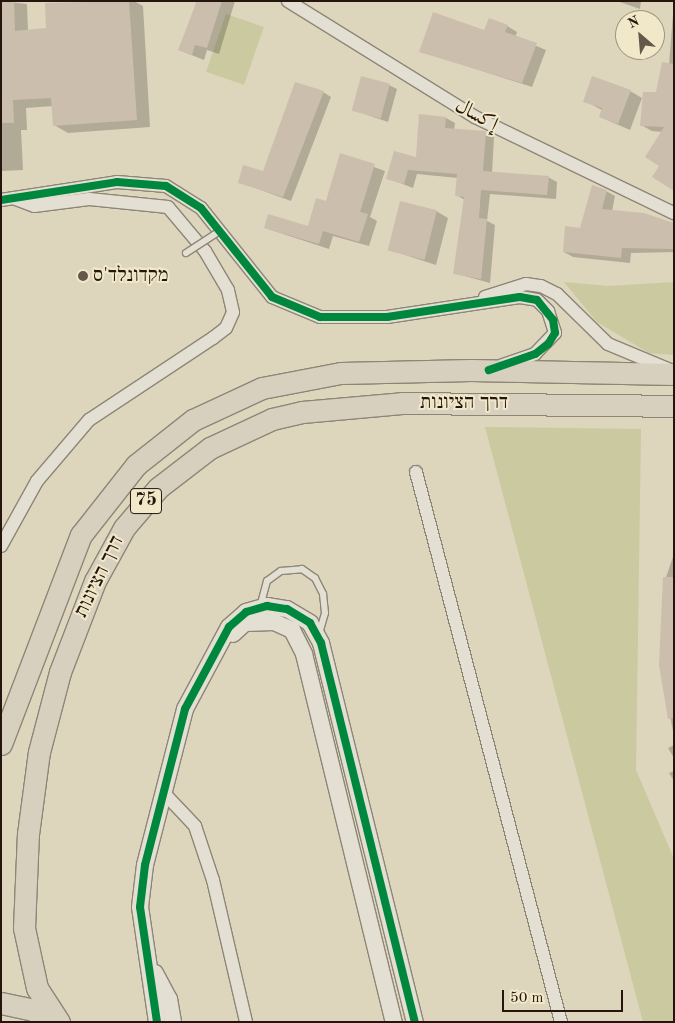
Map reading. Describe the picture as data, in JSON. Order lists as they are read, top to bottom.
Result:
{
  "streets": {
    "highway": ["דרך הציונות", "75"],
    "street": ["إكسال"]
  },
  "places": ["מקדונלד'ס"],
  "scale_bar": "50 m",
  "north": "top left"
}
